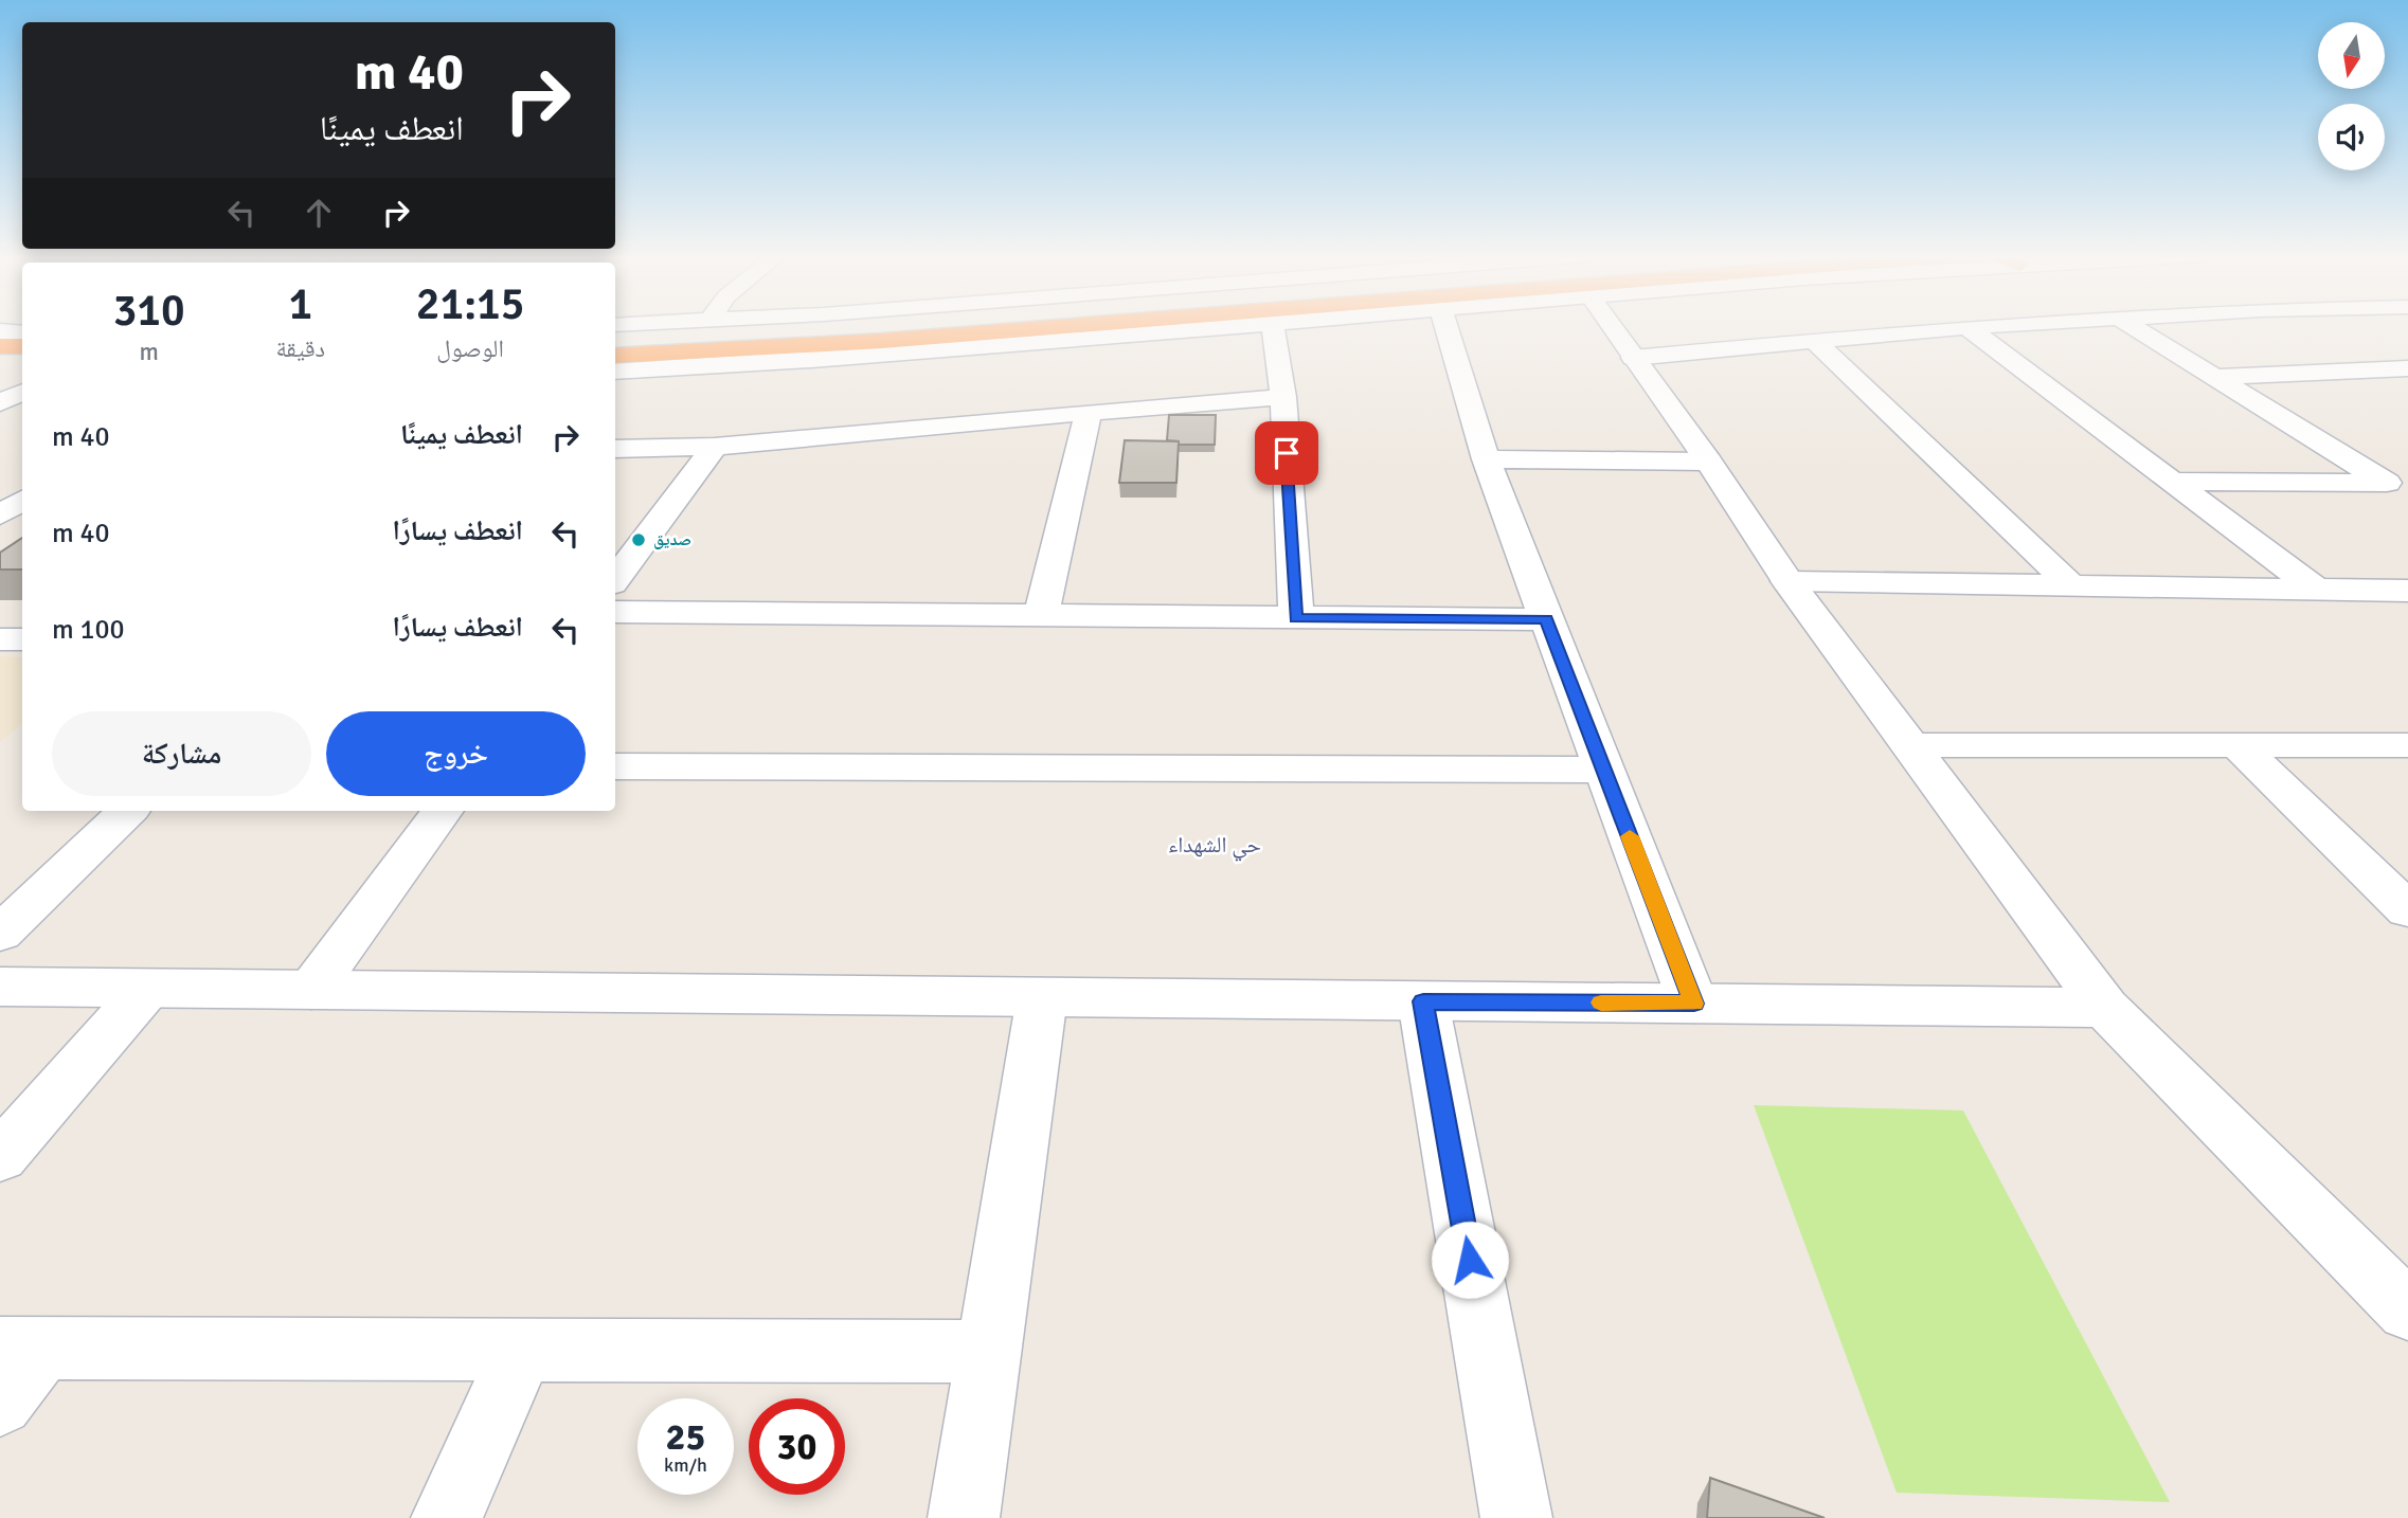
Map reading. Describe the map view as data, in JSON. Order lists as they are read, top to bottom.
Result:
{
  "districts": ["حي الشهداء"],
  "places": ["صديق"],
  "north": "bottom",
  "page": {
    "turn": ["40 m", "انعطف يمينًا"],
    "eta": [
      "21:15",
      "الوصول",
      "1",
      "دقيقة",
      "310",
      "m"
    ],
    "list": [
      {
        "name": "انعطف يمينًا",
        "value": "40 m"
      },
      {
        "name": "انعطف يسارًا",
        "value": "40 m"
      },
      {
        "name": "انعطف يسارًا",
        "value": "100 m"
      }
    ],
    "buttons": ["خروج", "مشاركة"],
    "speed": "25 km/h",
    "limit": "30"
  }
}
